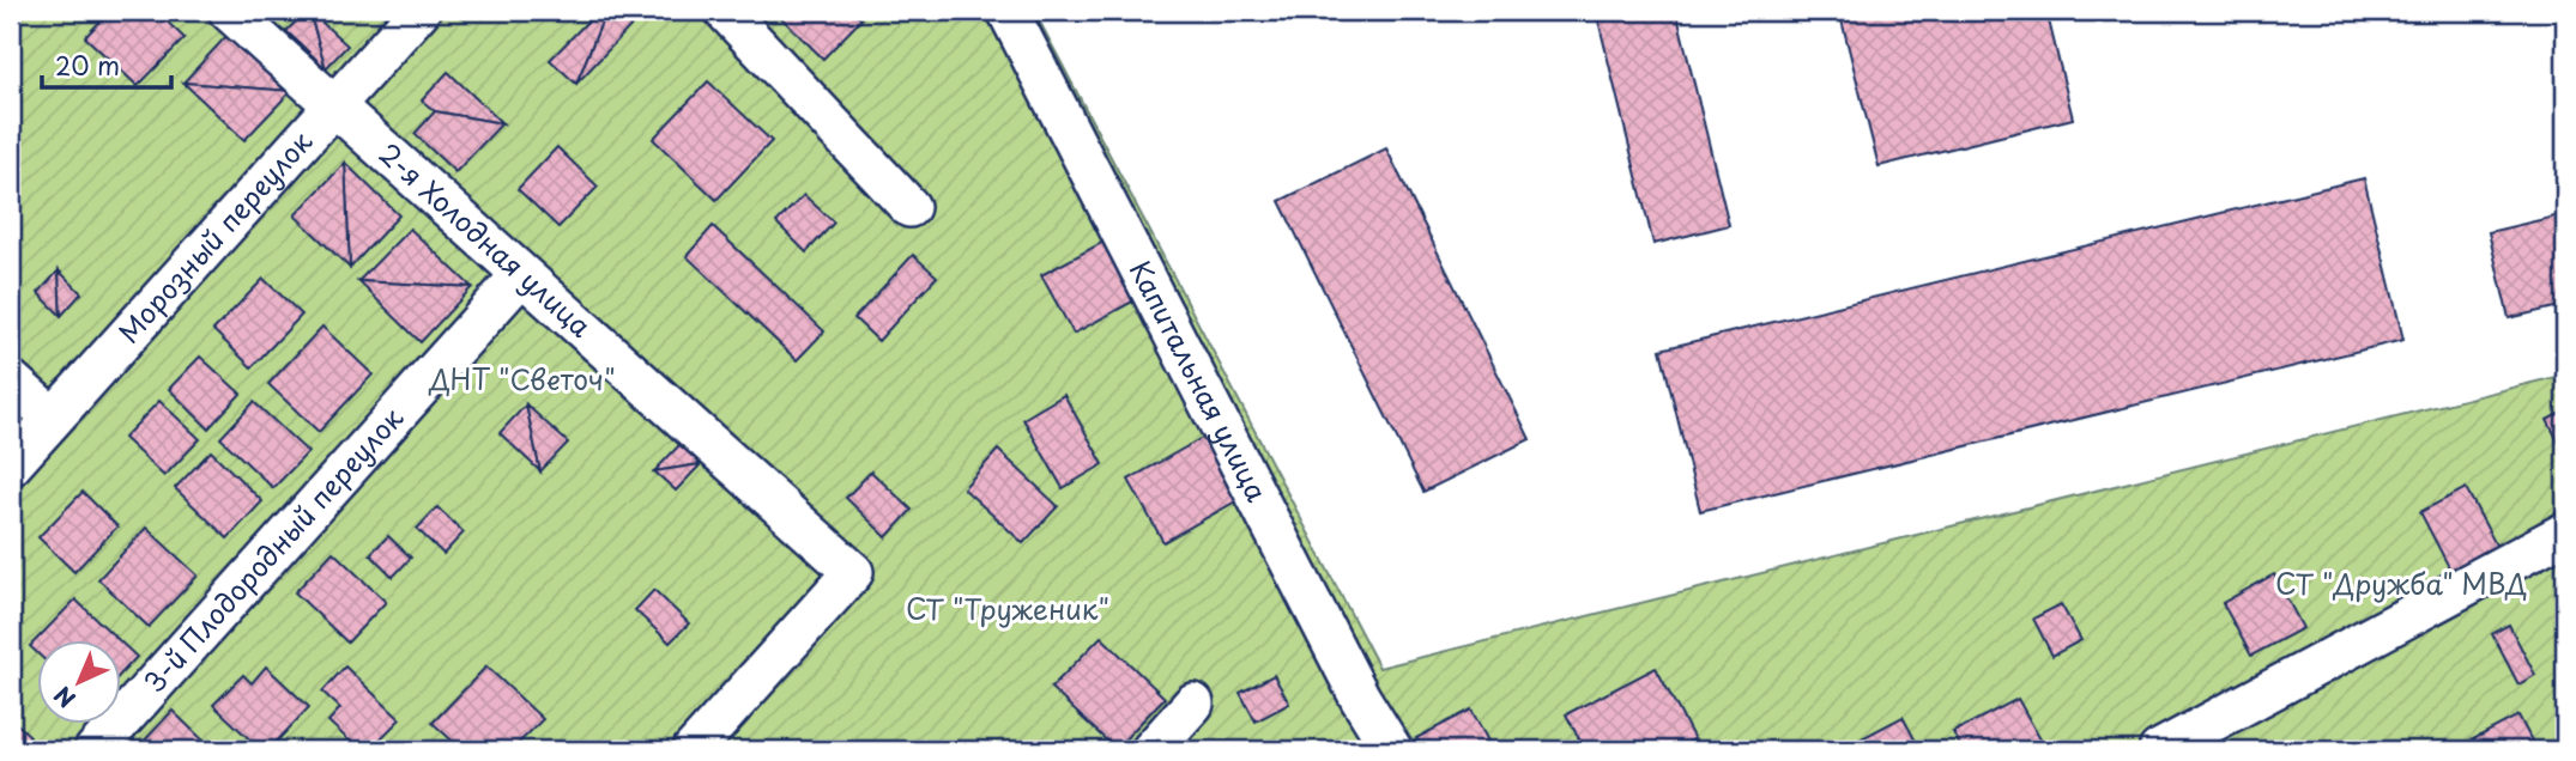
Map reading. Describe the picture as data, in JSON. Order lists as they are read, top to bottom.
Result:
{
  "streets": {
    "street": [
      "Морозный переулок",
      "2-я Холодная улица",
      "Капитальная улица",
      "3-й Плодородный переулок"
    ]
  },
  "crossings": [
    ["Морозный переулок", "2-я Холодная улица"],
    ["2-я Холодная улица", "3-й Плодородный переулок"]
  ],
  "parks": ["ДНТ \"Светоч\"", "СТ \"Дружба\" МВД", "СТ \"Труженик\""],
  "scale_bar": "20 m",
  "north": "bottom left"
}
